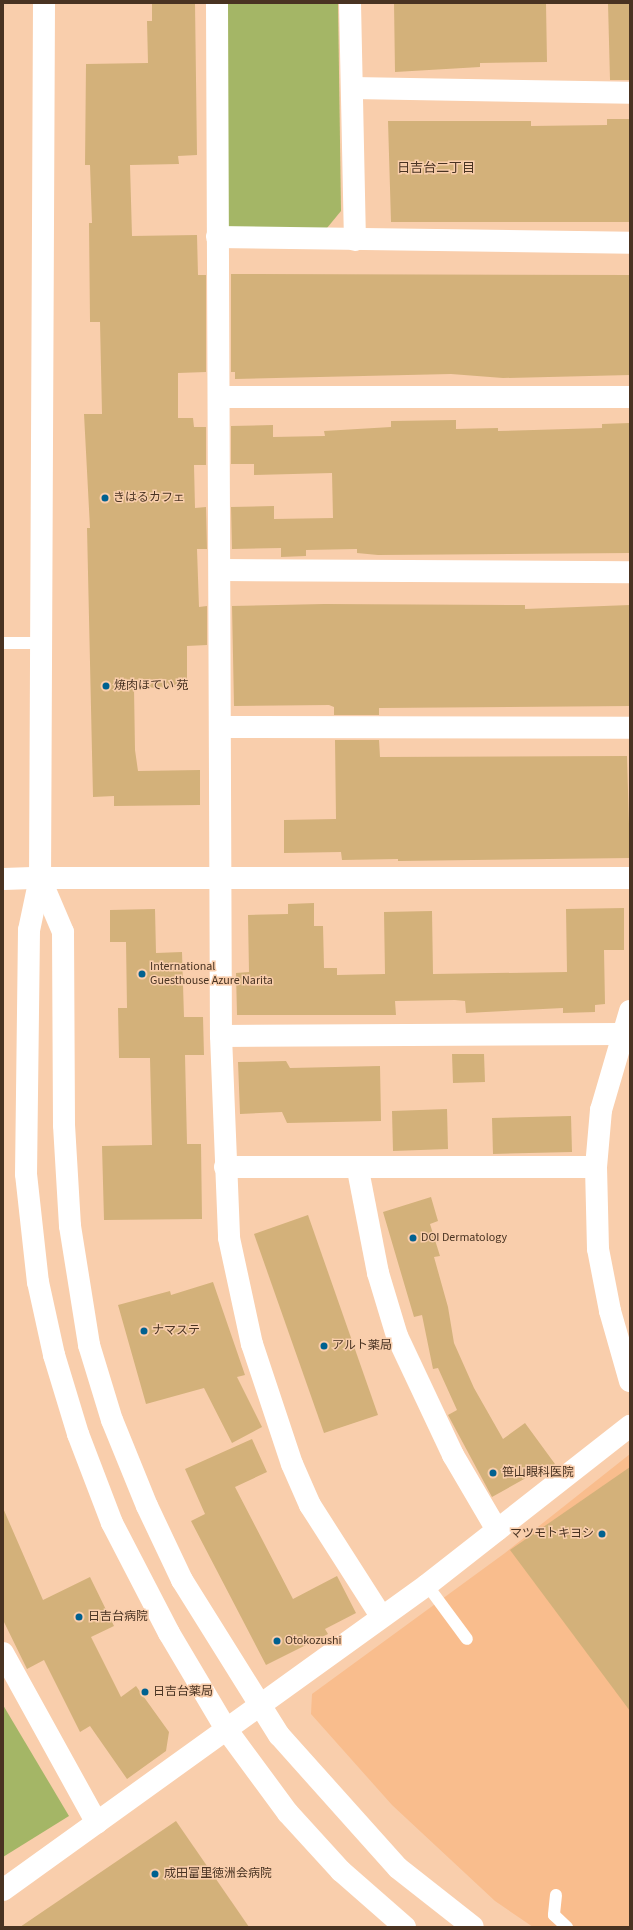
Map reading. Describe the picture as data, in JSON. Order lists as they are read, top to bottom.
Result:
{
  "districts": ["日吉台二丁目"],
  "places": [
    "きはるカフェ",
    "焼肉ほてい 苑",
    "International Guesthouse Azure Narita",
    "DOI Dermatology",
    "ナマステ",
    "アルト薬局",
    "笹山眼科医院",
    "マツモトキヨシ",
    "日吉台病院",
    "Otokozushi",
    "日吉台薬局",
    "成田富里徳洲会病院"
  ]
}
